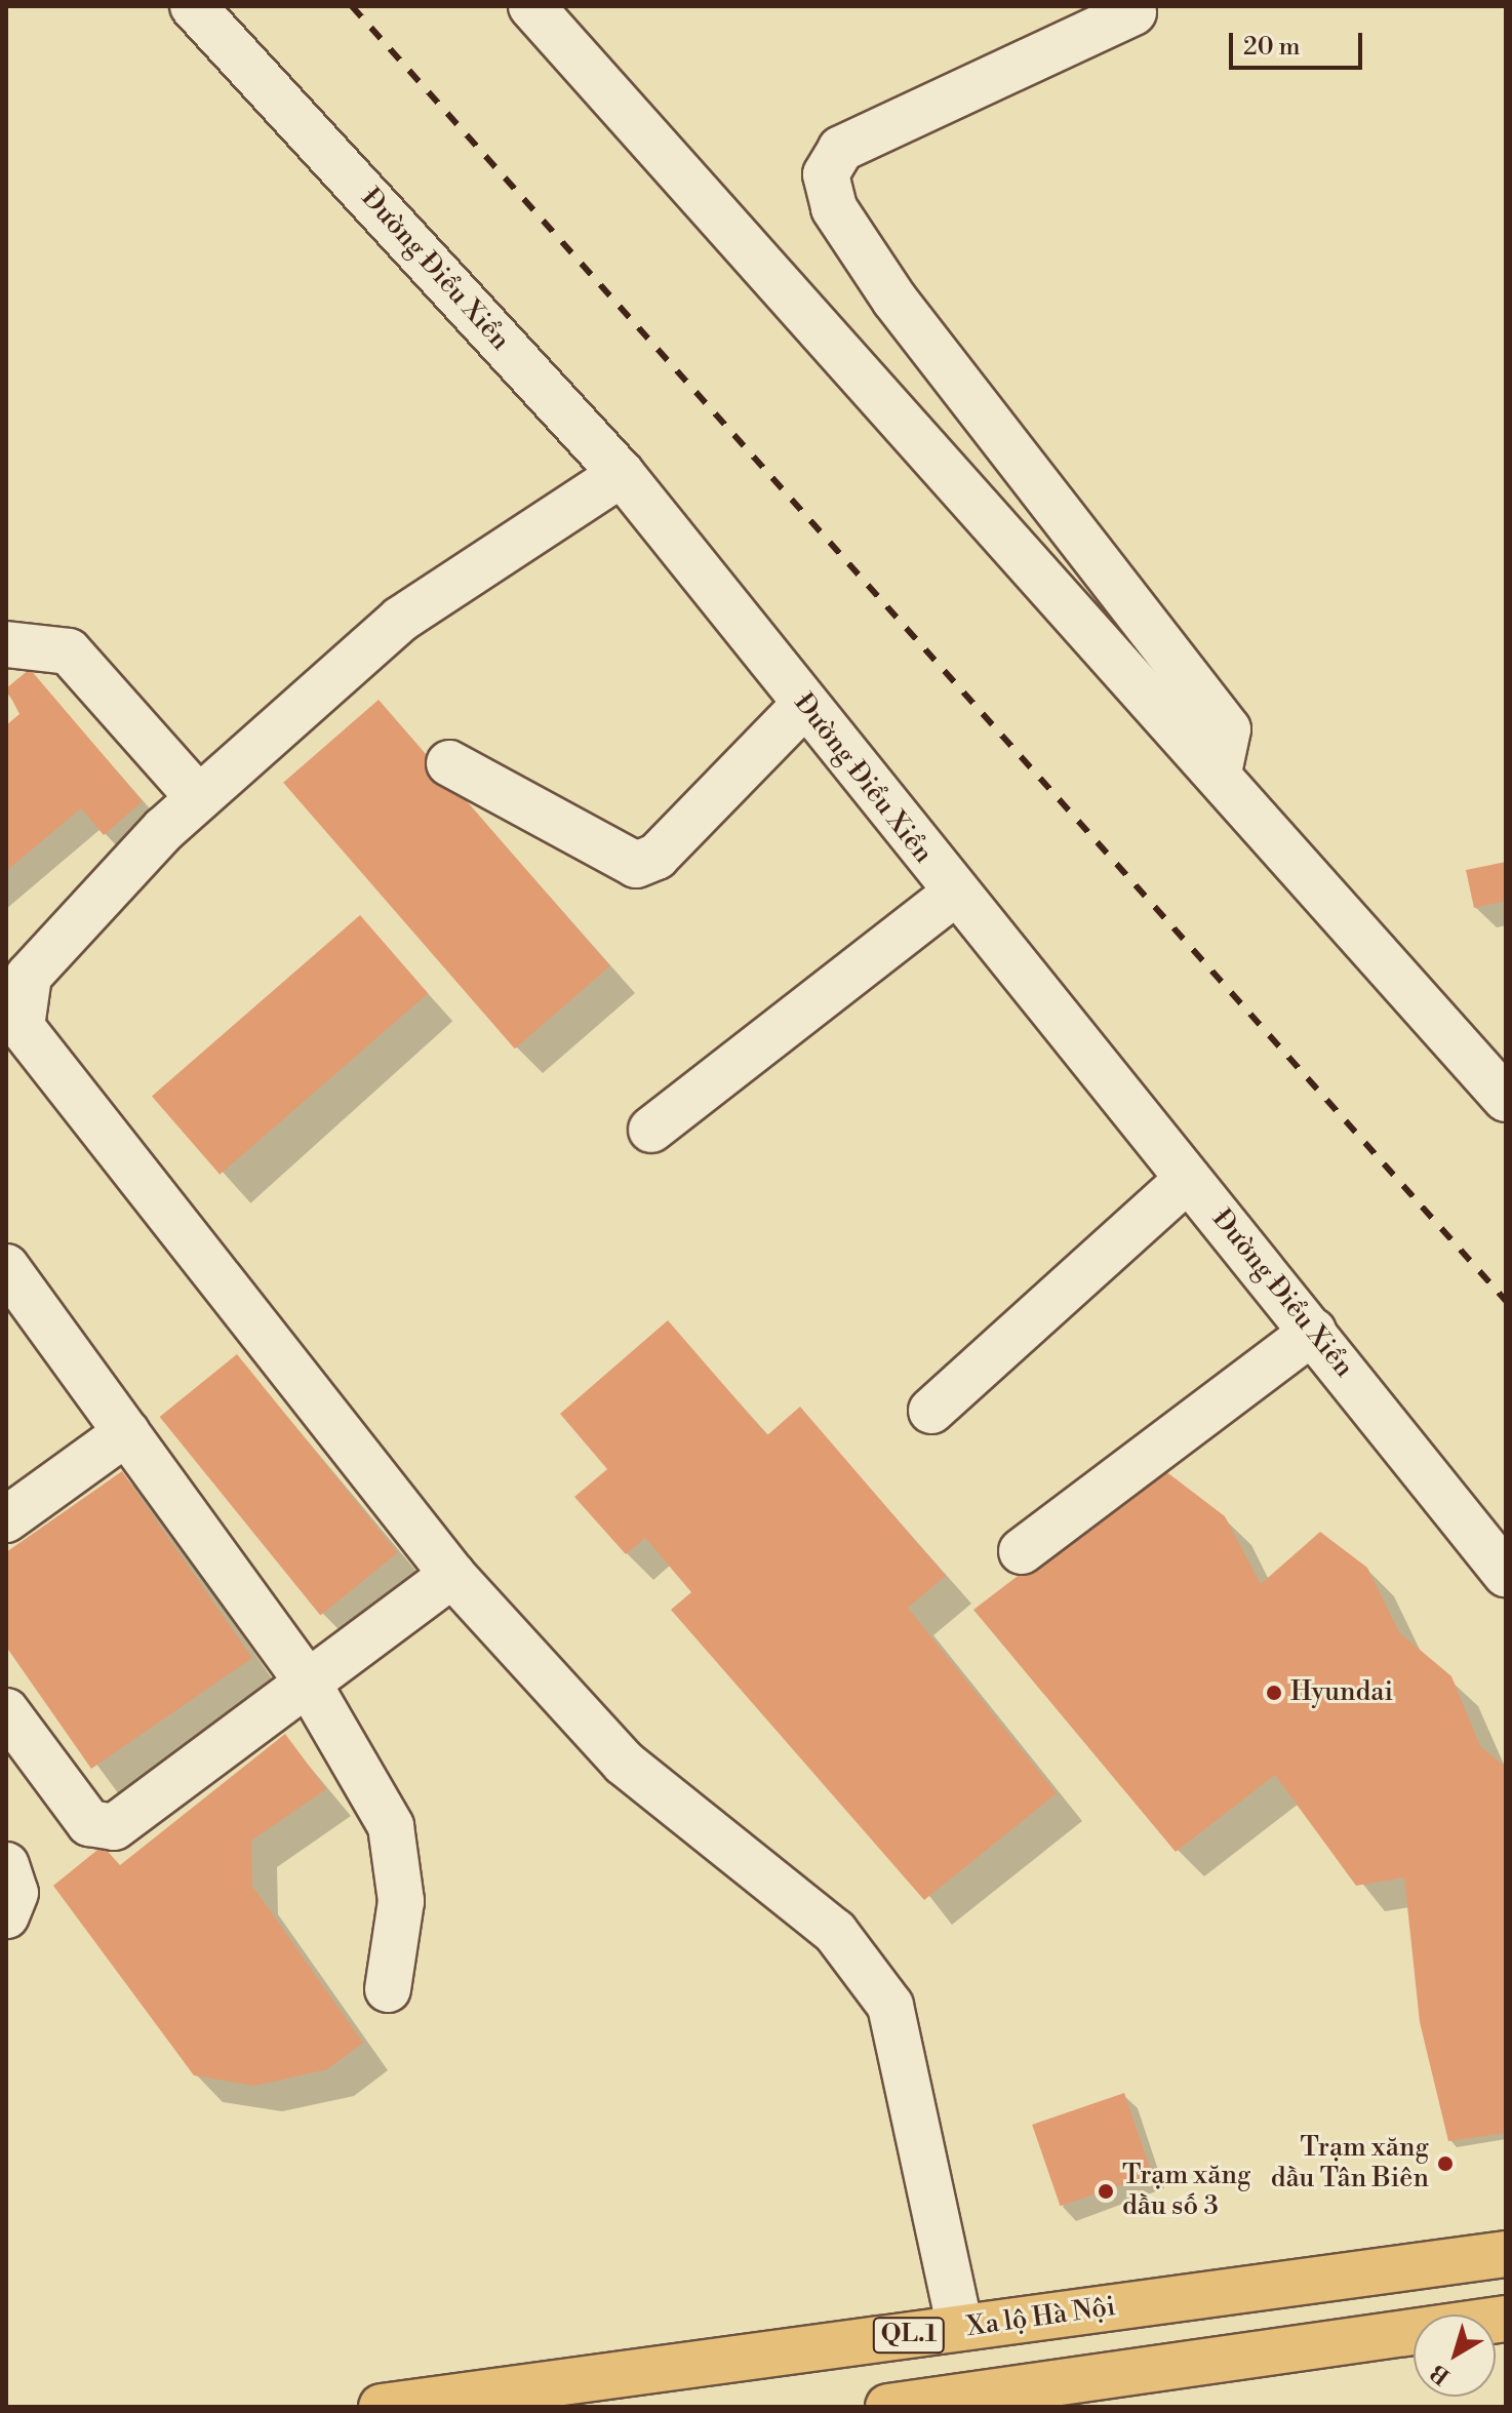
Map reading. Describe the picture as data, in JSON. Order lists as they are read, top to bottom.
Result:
{
  "streets": {
    "highway": ["Xa lộ Hà Nội", "QL.1"],
    "street": ["Đường Điểu Xiển"]
  },
  "places": ["Hyundai", "Trạm xăng dầu Tân Biên", "Trạm xăng dầu số 3"],
  "scale_bar": "20 m",
  "north": "bottom left"
}
